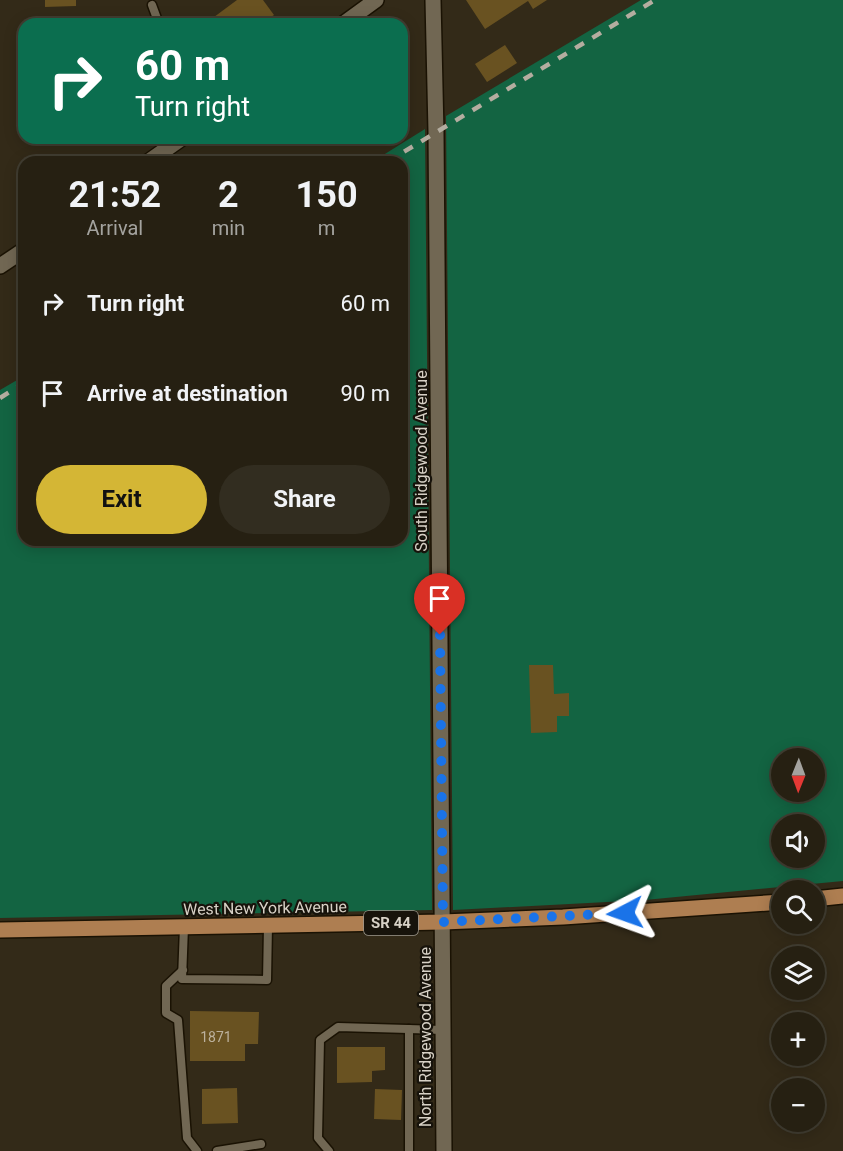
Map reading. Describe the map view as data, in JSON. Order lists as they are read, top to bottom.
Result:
{
  "streets": {
    "main road": ["West New York Avenue", "SR 44"],
    "street": ["South Ridgewood Avenue", "North Ridgewood Avenue"]
  },
  "crossings": [
    ["South Ridgewood Avenue", "West New York Avenue"],
    ["South Ridgewood Avenue", "North Ridgewood Avenue"],
    ["West New York Avenue", "North Ridgewood Avenue"]
  ],
  "house_numbers": ["1871"],
  "north": "bottom",
  "page": {
    "turn": ["60 m", "Turn right"],
    "eta": [
      "21:52",
      "Arrival",
      "2",
      "min",
      "150",
      "m"
    ],
    "list": [
      {
        "name": "Turn right",
        "value": "60 m"
      },
      {
        "name": "Arrive at destination",
        "value": "90 m"
      }
    ],
    "buttons": ["Exit", "Share"],
    "map_buttons": ["+", "−"]
  }
}
